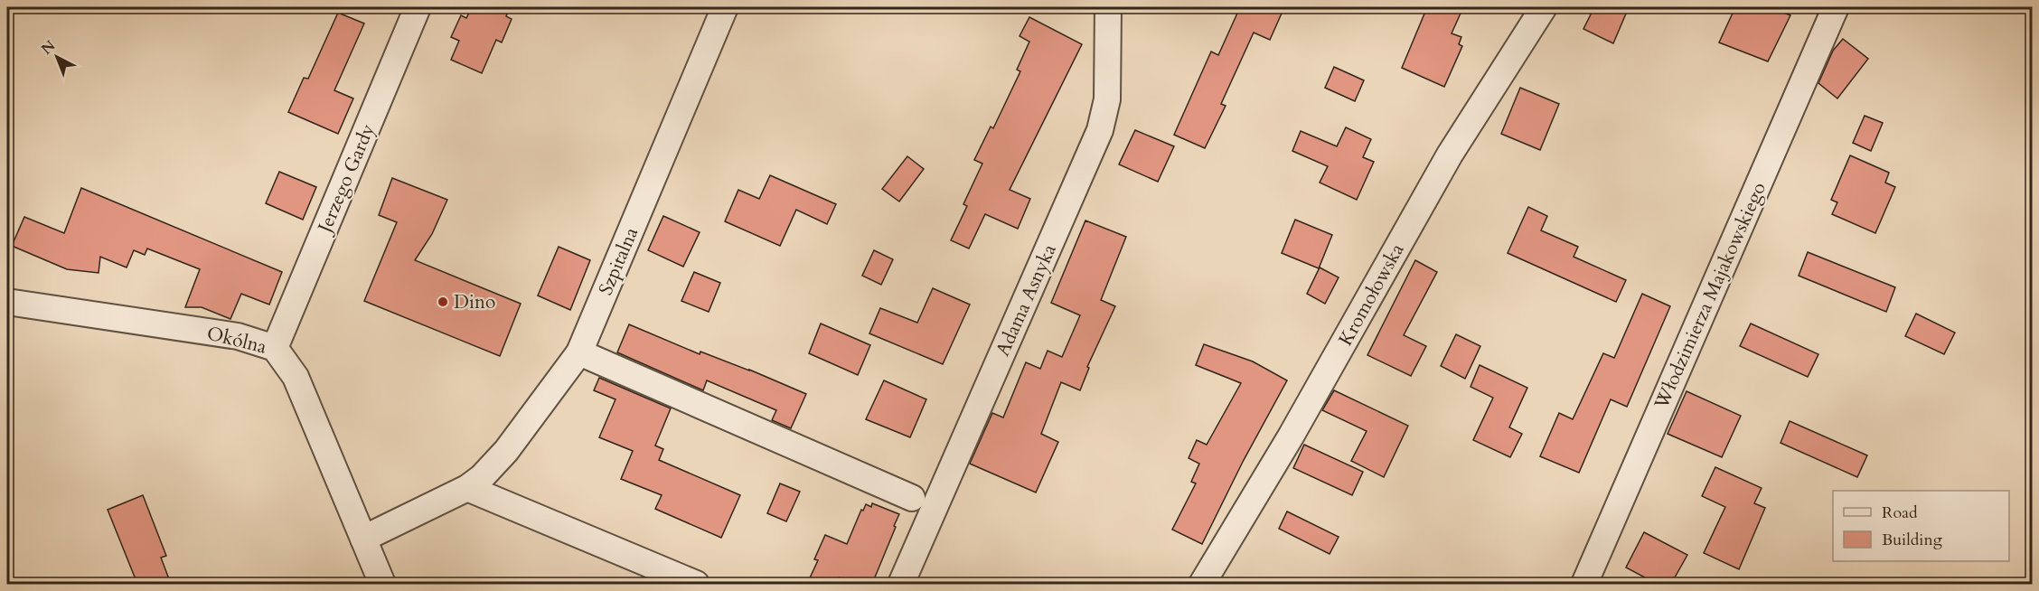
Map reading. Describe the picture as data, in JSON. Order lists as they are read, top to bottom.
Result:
{
  "streets": {
    "street": [
      "Jerzego Gardy",
      "Szpitalna",
      "Kromołowska",
      "Włodzimierza Majakowskiego",
      "Adama Asnyka",
      "Okólna"
    ]
  },
  "crossings": [
    ["Jerzego Gardy", "Okólna"],
    ["Szpitalna", "Okólna"]
  ],
  "places": ["Dino"],
  "legend": ["Road", "Building"],
  "north": "top left"
}
